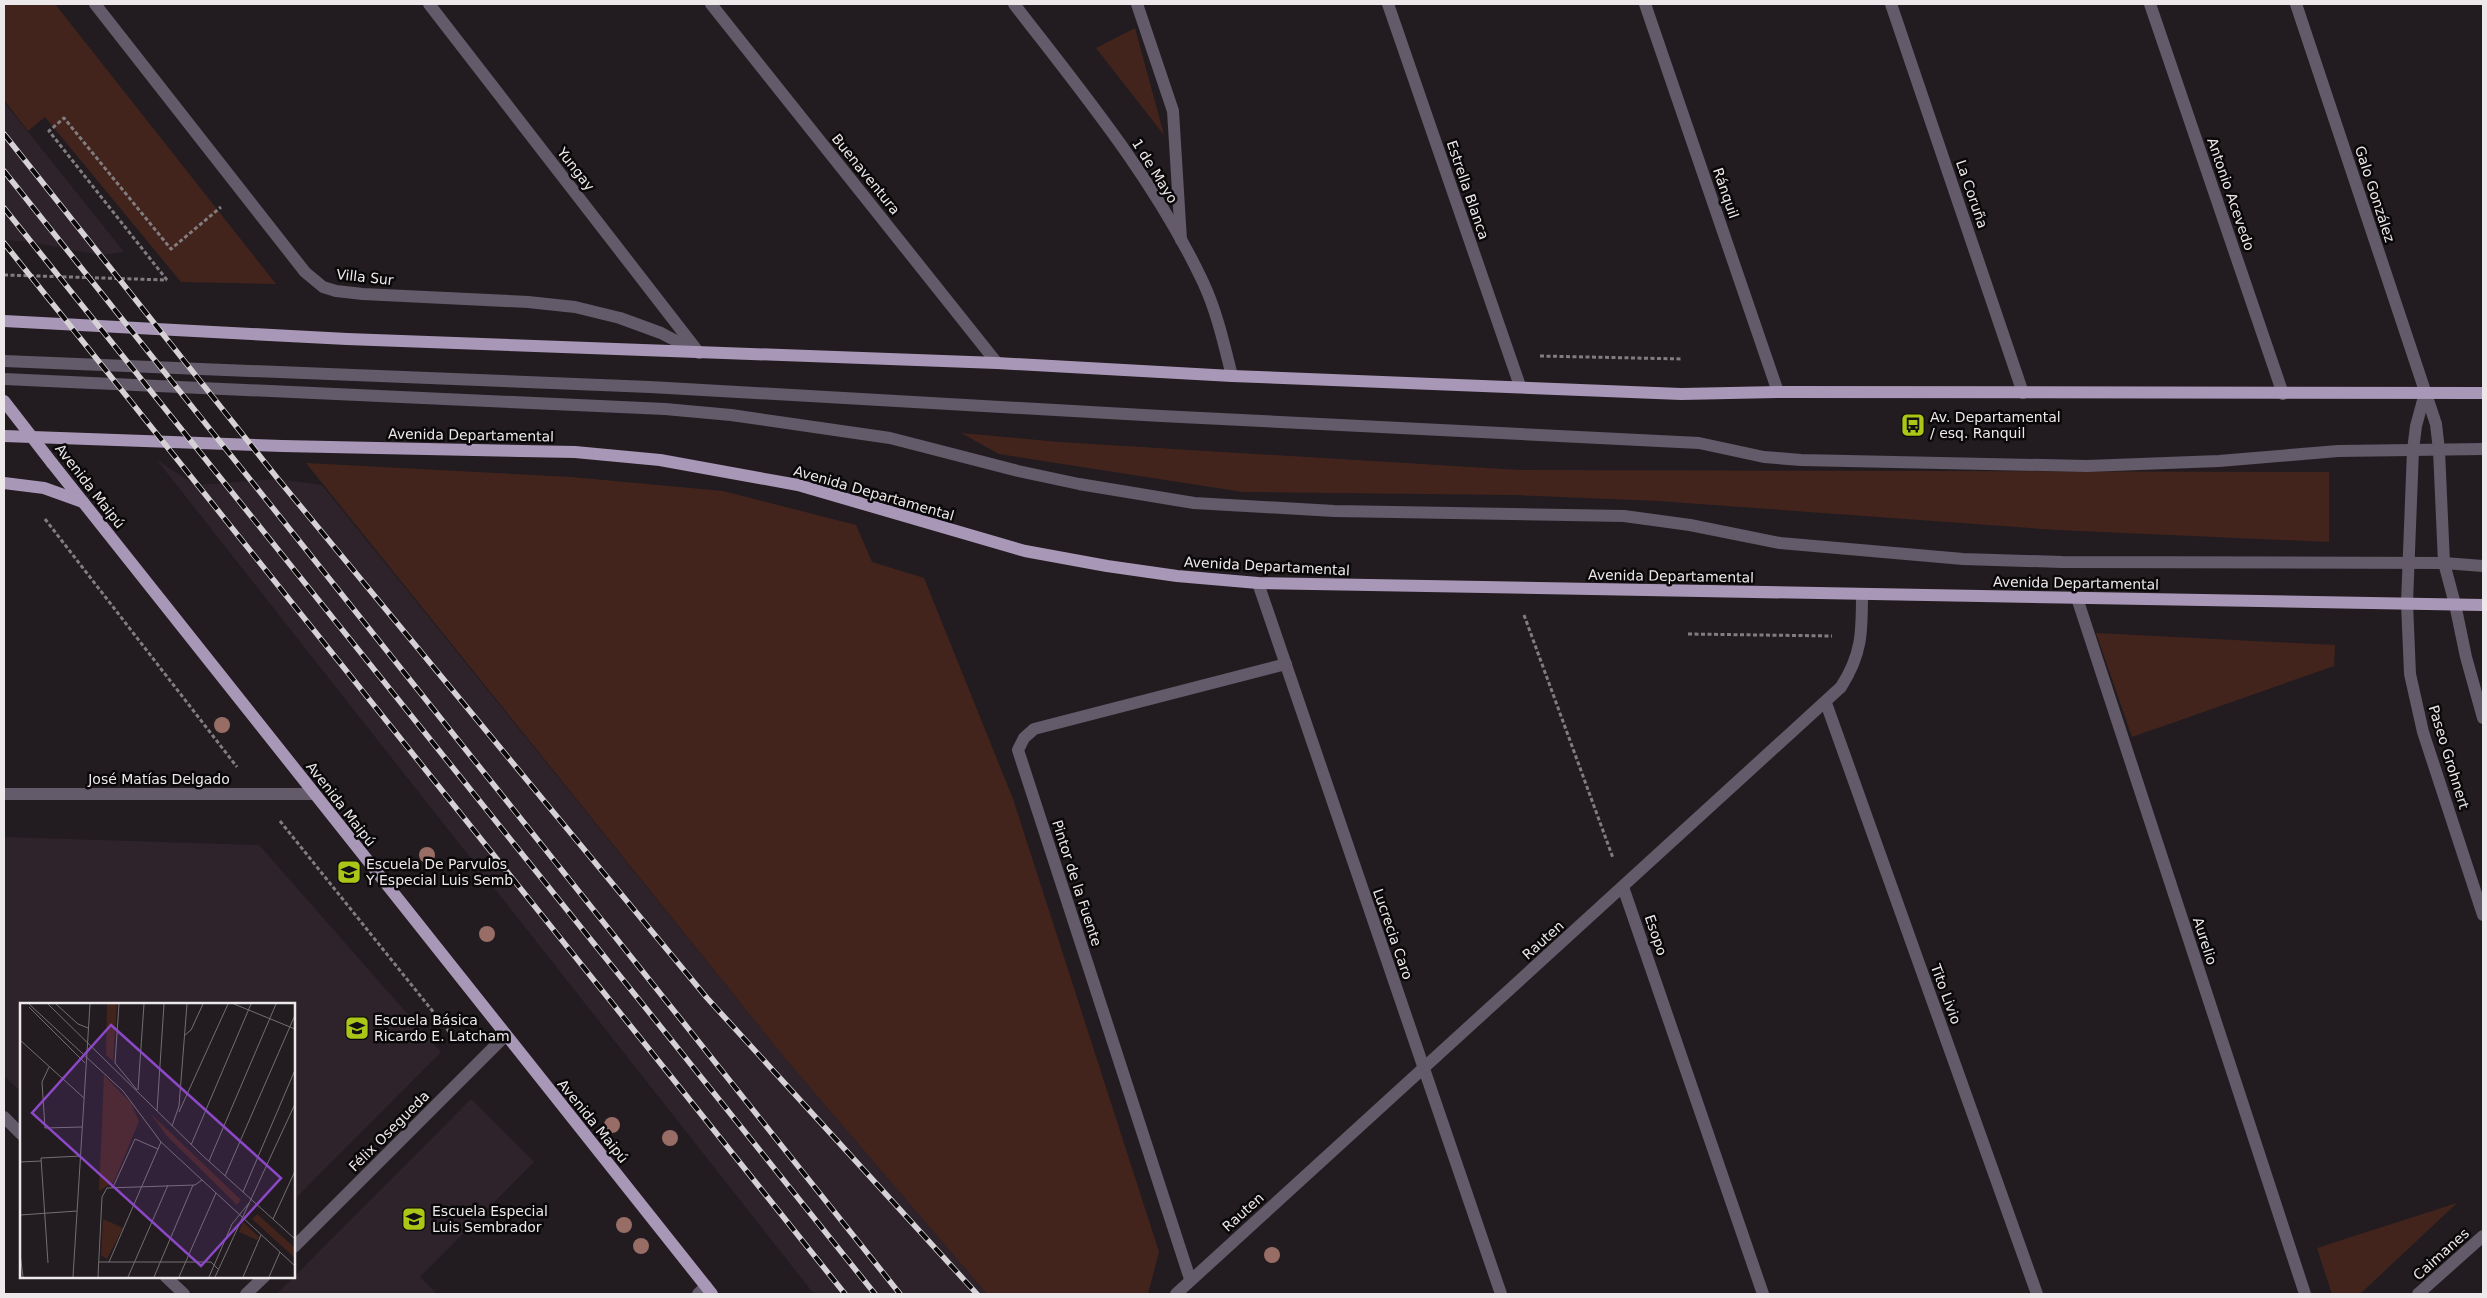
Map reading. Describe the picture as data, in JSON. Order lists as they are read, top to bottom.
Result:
{
  "streets": {
    "main road": ["Avenida Departamental", "Avenida Maipú"],
    "street": [
      "Yungay",
      "1 de Mayo",
      "Buenaventura",
      "Estrella Blanca",
      "Ránquil",
      "La Coruña",
      "Antonio Acevedo",
      "Galo González",
      "Villa Sur",
      "Paseo Grohnert",
      "José Matías Delgado",
      "Pintor de la Fuente",
      "Lucrecia Caro",
      "Esopo",
      "Rauten",
      "Aurelio",
      "Tito Livio",
      "Félix Osegueda",
      "Caimanes"
    ]
  },
  "crossings": [
    ["Yungay", "Villa Sur"],
    ["Galo González", "Avenida Departamental"],
    ["Avenida Departamental", "Paseo Grohnert"],
    ["Avenida Departamental", "Lucrecia Caro"],
    ["Avenida Departamental", "Rauten"],
    ["Avenida Departamental", "Aurelio"],
    ["Avenida Maipú", "José Matías Delgado"],
    ["Avenida Maipú", "Félix Osegueda"],
    ["Pintor de la Fuente", "Lucrecia Caro"],
    ["Pintor de la Fuente", "Rauten"],
    ["Lucrecia Caro", "Rauten"],
    ["Esopo", "Rauten"],
    ["Rauten", "Tito Livio"]
  ],
  "places": {
    "bus stop": ["Av. Departamental / esq. Ranquil"],
    "school or university": ["Escuela De Parvulos Y Especial Luis Semb", "Escuela Básica Ricardo E. Latcham", "Escuela Especial Luis Sembrador"]
  }
}
